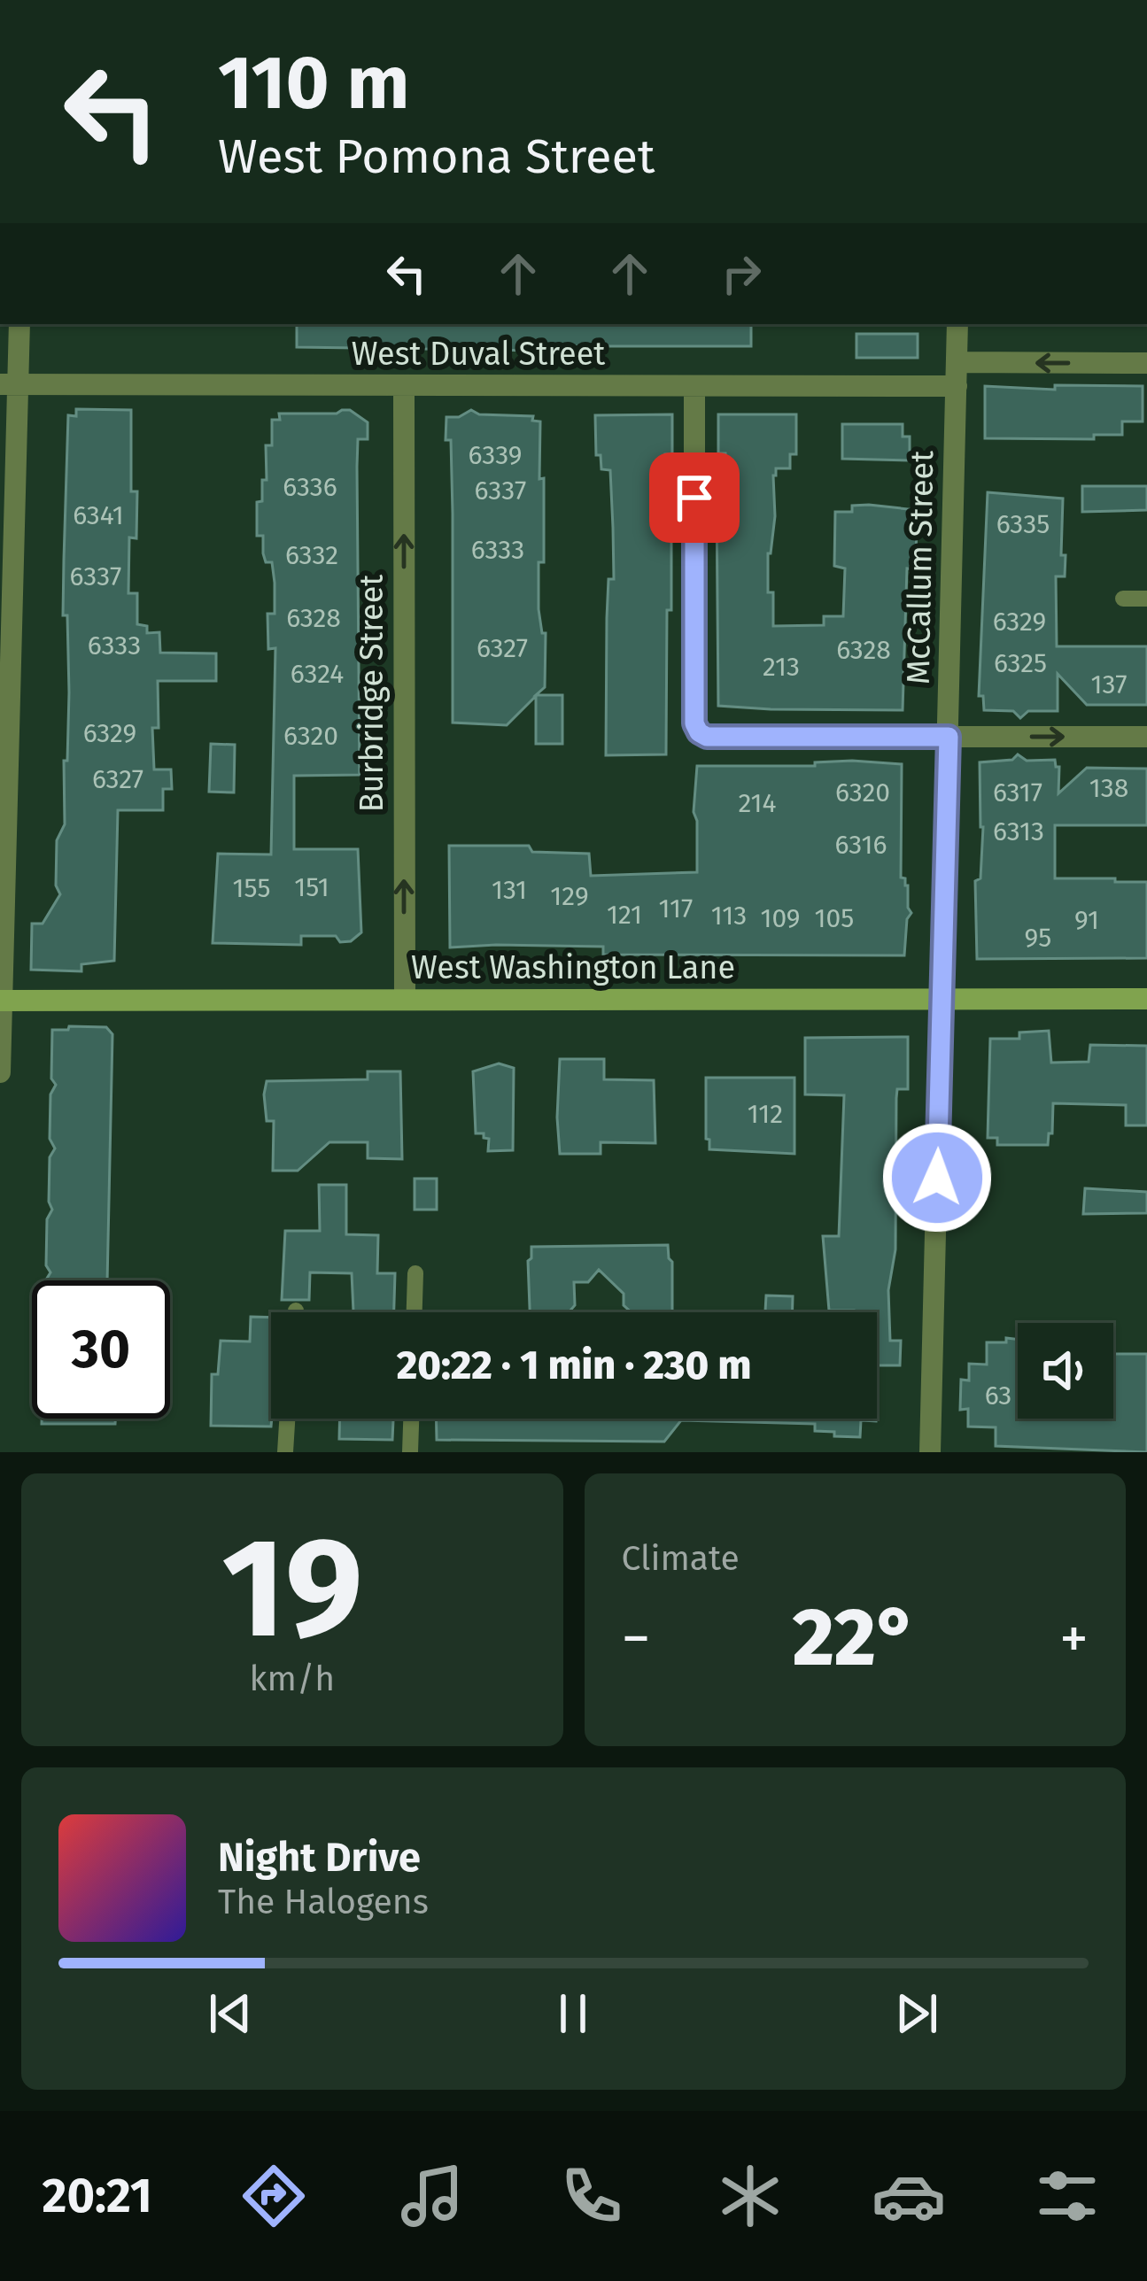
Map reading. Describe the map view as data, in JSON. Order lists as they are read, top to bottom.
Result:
{
  "streets": {
    "main road": ["West Washington Lane"],
    "street": ["West Duval Street", "McCallum Street", "Burbridge Street"]
  },
  "crossings": [
    ["West Duval Street", "McCallum Street"],
    ["West Duval Street", "Burbridge Street"],
    ["McCallum Street", "West Washington Lane"],
    ["Burbridge Street", "West Washington Lane"]
  ],
  "one_way": ["Burbridge Street"],
  "house_numbers": [
    "6339",
    "6336",
    "6337",
    "6341",
    "6335",
    "6333",
    "6332",
    "6337",
    "6328",
    "6329",
    "6333",
    "6327",
    "6328",
    "6325",
    "213",
    "6324",
    "137",
    "6329",
    "6320",
    "6327",
    "138",
    "6320",
    "6317",
    "214",
    "6313",
    "6316",
    "151",
    "155",
    "131",
    "129",
    "117",
    "121",
    "113",
    "109",
    "105",
    "91",
    "95",
    "112",
    "63"
  ],
  "page": {
    "turn": ["110 m", "West Pomona Street"],
    "limit": "30",
    "trip": "20:22 · 1 min · 230 m",
    "tile": [
      ["19", "km/h"],
      "Climate"
    ],
    "heat": ["−", "22°", "+"],
    "song": ["Night Drive", "The Halogens"],
    "tabs": "20:21"
  }
}
